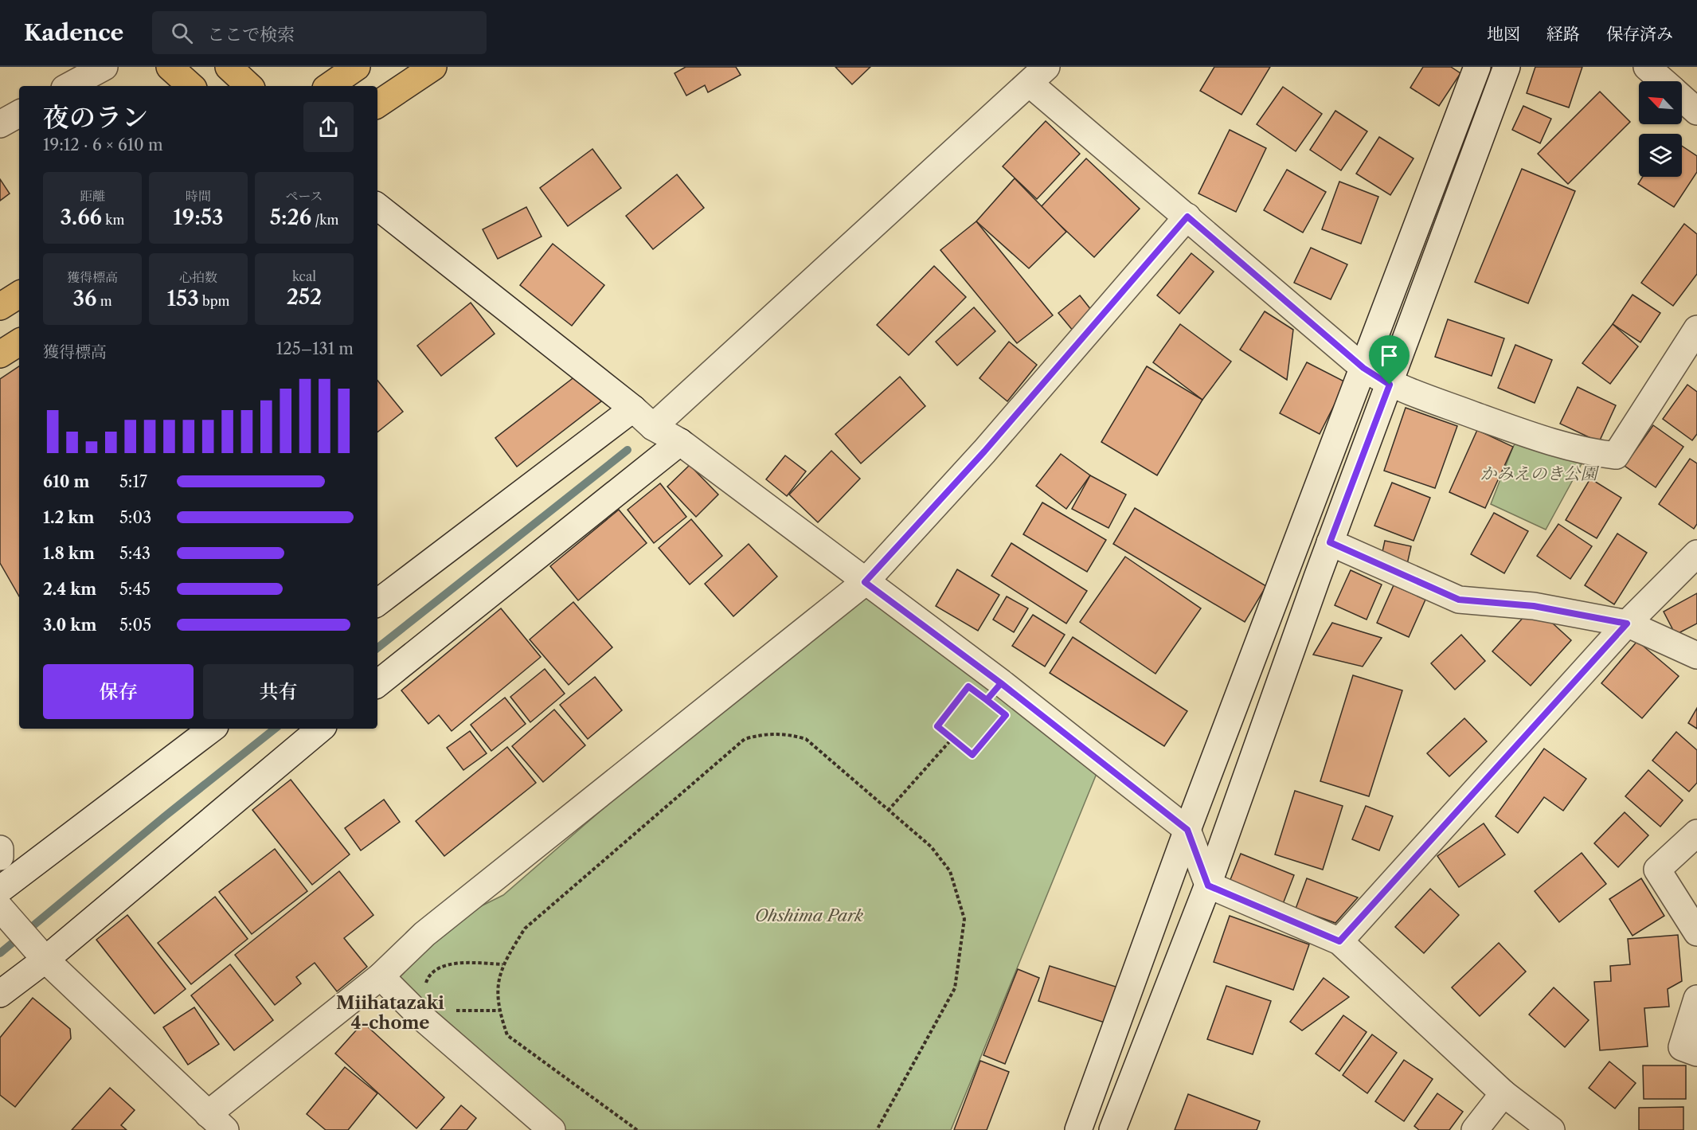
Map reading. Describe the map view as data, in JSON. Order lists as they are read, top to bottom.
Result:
{
  "districts": ["Miihatazaki 4-chome"],
  "parks": ["かみえのき公園", "Ohshima Park"],
  "north": "top left",
  "page": {
    "header": "Kadence",
    "search": "ここで検索",
    "nav": ["地図", "経路", "保存済み"],
    "heading": ["夜のラン", "19:12 · 6 × 610 m"],
    "stats": [
      ["距離", "3.66 km"],
      ["時間", "19:53"],
      ["ペース", "5:26 /km"],
      ["獲得標高", "36 m"],
      ["心拍数", "153 bpm"],
      ["kcal", "252"]
    ],
    "chart": ["獲得標高", "125–131 m"],
    "list": [
      {
        "name": "610 m",
        "note": "5:17"
      },
      {
        "name": "1.2 km",
        "note": "5:03"
      },
      {
        "name": "1.8 km",
        "note": "5:43"
      },
      {
        "name": "2.4 km",
        "note": "5:45"
      },
      {
        "name": "3.0 km",
        "note": "5:05"
      }
    ],
    "buttons": ["保存", "共有"]
  }
}
